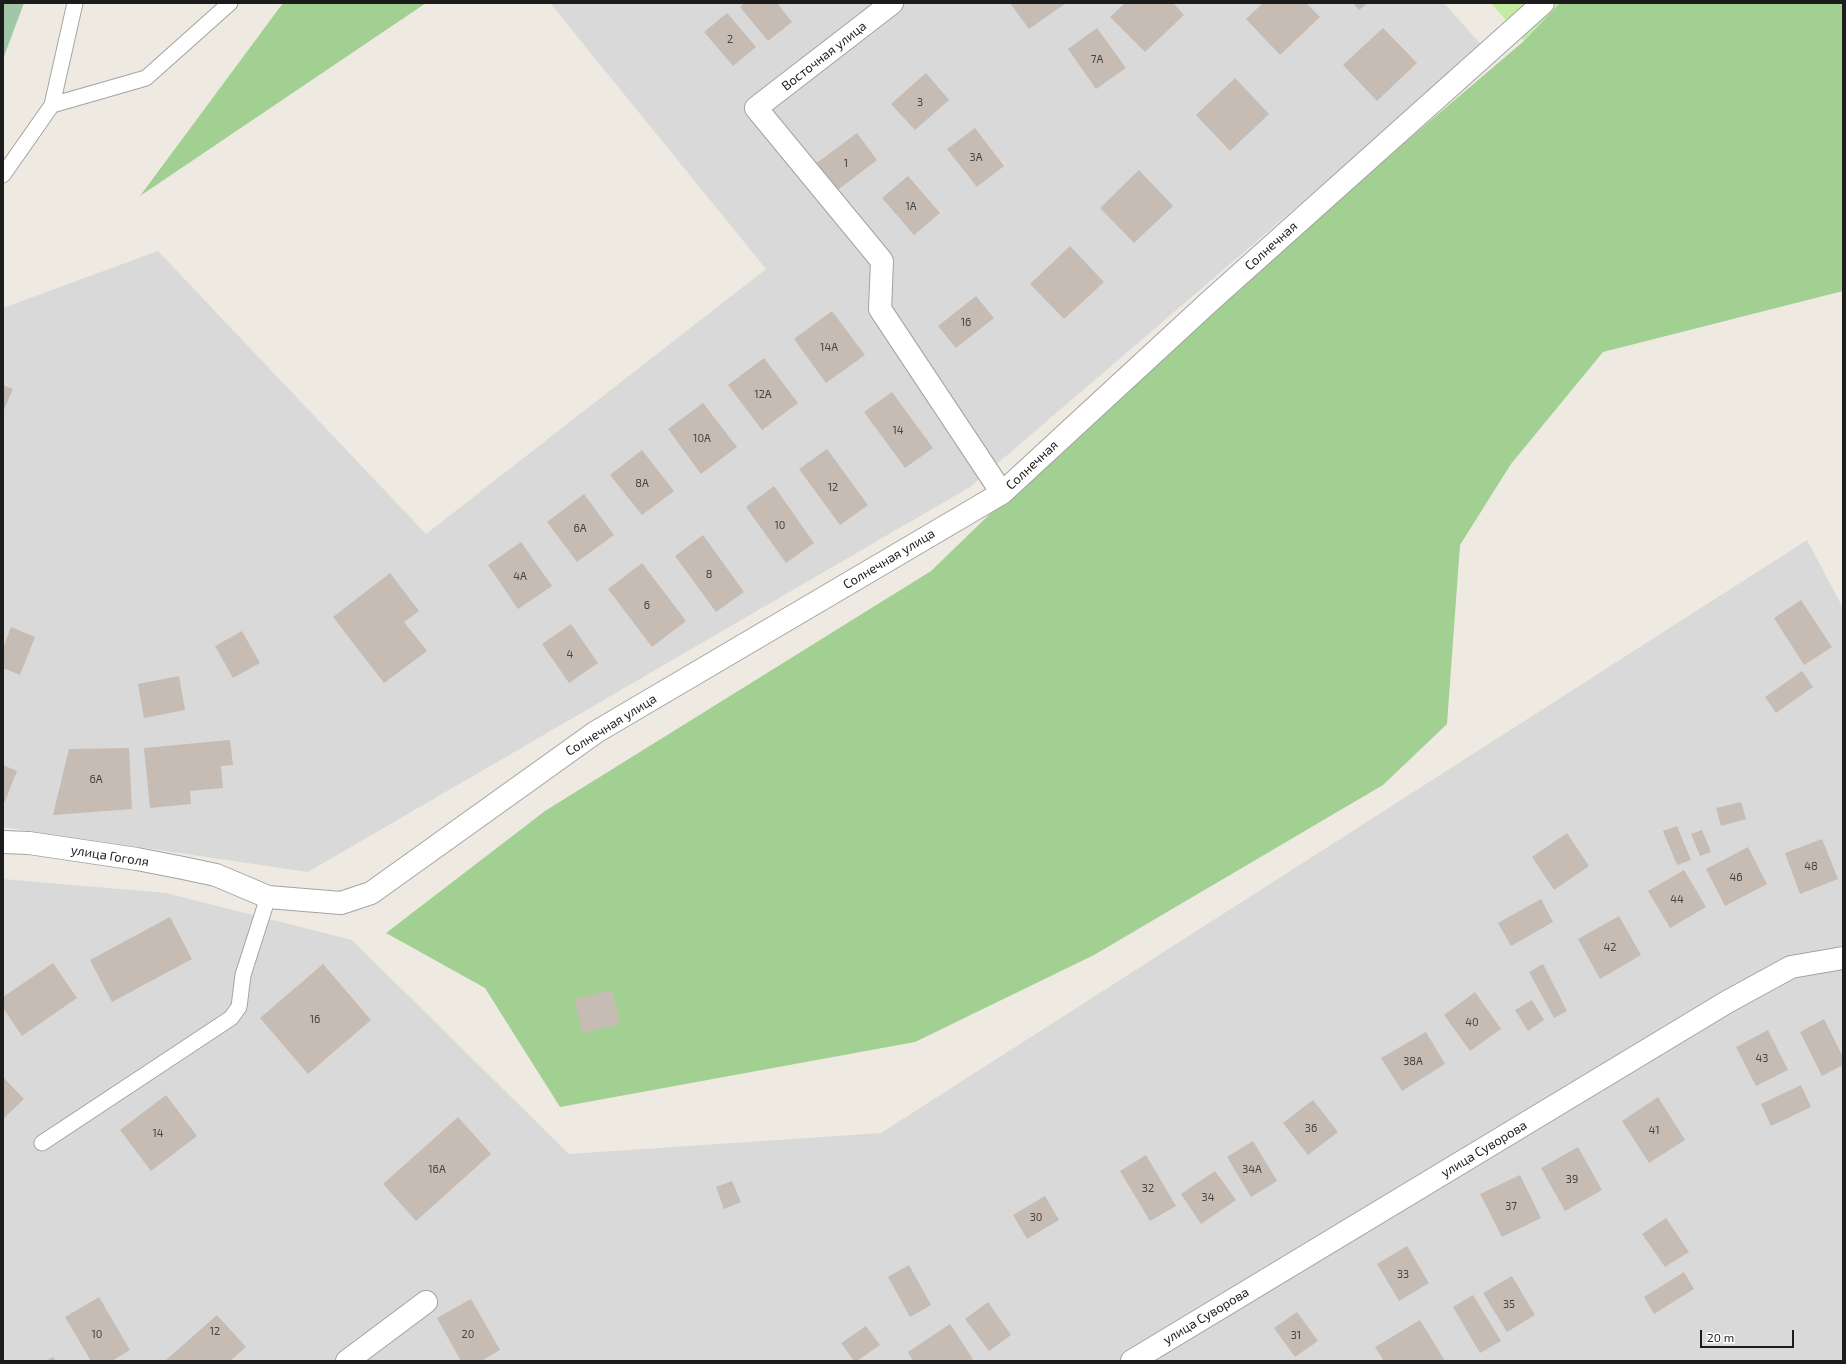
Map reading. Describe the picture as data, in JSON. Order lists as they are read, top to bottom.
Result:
{
  "streets": {
    "street": [
      "Восточная улица",
      "Солнечная",
      "Солнечная улица",
      "улица Гоголя",
      "улица Суворова"
    ]
  },
  "crossings": [
    ["Восточная улица", "Солнечная"],
    ["Восточная улица", "Солнечная улица"],
    ["Солнечная", "Солнечная улица"],
    ["Солнечная улица", "улица Гоголя"]
  ],
  "house_numbers": [
    "2",
    "7А",
    "3",
    "3А",
    "1",
    "1А",
    "16",
    "14А",
    "12А",
    "14",
    "10А",
    "8А",
    "12",
    "10",
    "6А",
    "8",
    "4А",
    "6",
    "4",
    "6А",
    "48",
    "46",
    "44",
    "42",
    "16",
    "40",
    "43",
    "38А",
    "36",
    "41",
    "14",
    "16А",
    "34А",
    "39",
    "32",
    "34",
    "37",
    "30",
    "33",
    "35",
    "12",
    "10",
    "20",
    "31"
  ],
  "scale_bar": "20 m"
}
